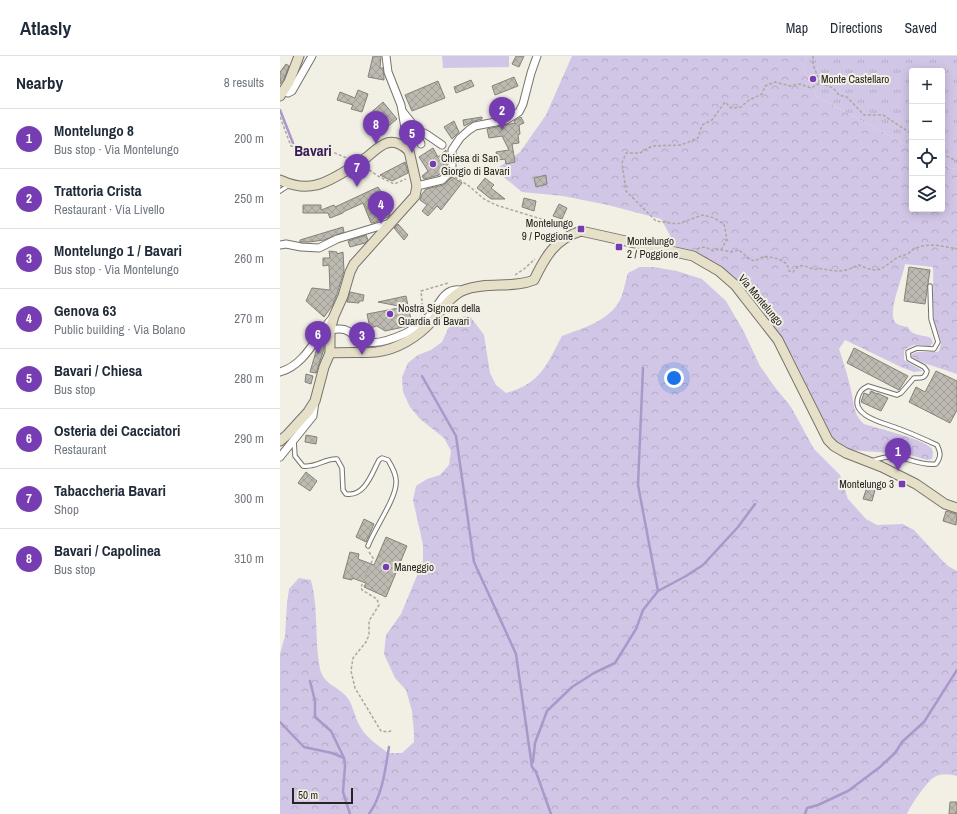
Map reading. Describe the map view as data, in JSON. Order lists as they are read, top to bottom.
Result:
{
  "streets": {
    "street": ["Via Montelungo"]
  },
  "districts": ["Bavari"],
  "places": {
    "other": [
      "Monte Castellaro",
      "Chiesa di San Giorgio di Bavari",
      "Nostra Signora della Guardia di Bavari",
      "Maneggio"
    ],
    "transit": ["Montelungo 9 / Poggione", "Montelungo 2 / Poggione", "Montelungo 3"]
  },
  "scale_bar": "50 m",
  "page": {
    "header": "Atlasly",
    "nav": ["Map", "Directions", "Saved"],
    "heading": ["Nearby", "8 results"],
    "map_buttons": ["+", "−"],
    "pins": [
      "2",
      "8",
      "5",
      "7",
      "4",
      "6",
      "3",
      "1"
    ],
    "list": [
      {
        "mark": "1",
        "name": "Montelungo 8",
        "note": "Bus stop · Via Montelungo",
        "value": "200 m"
      },
      {
        "mark": "2",
        "name": "Trattoria Crista",
        "note": "Restaurant · Via Livello",
        "value": "250 m"
      },
      {
        "mark": "3",
        "name": "Montelungo 1 / Bavari",
        "note": "Bus stop · Via Montelungo",
        "value": "260 m"
      },
      {
        "mark": "4",
        "name": "Genova 63",
        "note": "Public building · Via Bolano",
        "value": "270 m"
      },
      {
        "mark": "5",
        "name": "Bavari / Chiesa",
        "note": "Bus stop",
        "value": "280 m"
      },
      {
        "mark": "6",
        "name": "Osteria dei Cacciatori",
        "note": "Restaurant",
        "value": "290 m"
      },
      {
        "mark": "7",
        "name": "Tabaccheria Bavari",
        "note": "Shop",
        "value": "300 m"
      },
      {
        "mark": "8",
        "name": "Bavari / Capolinea",
        "note": "Bus stop",
        "value": "310 m"
      }
    ],
    "scale": "50 m"
  }
}
